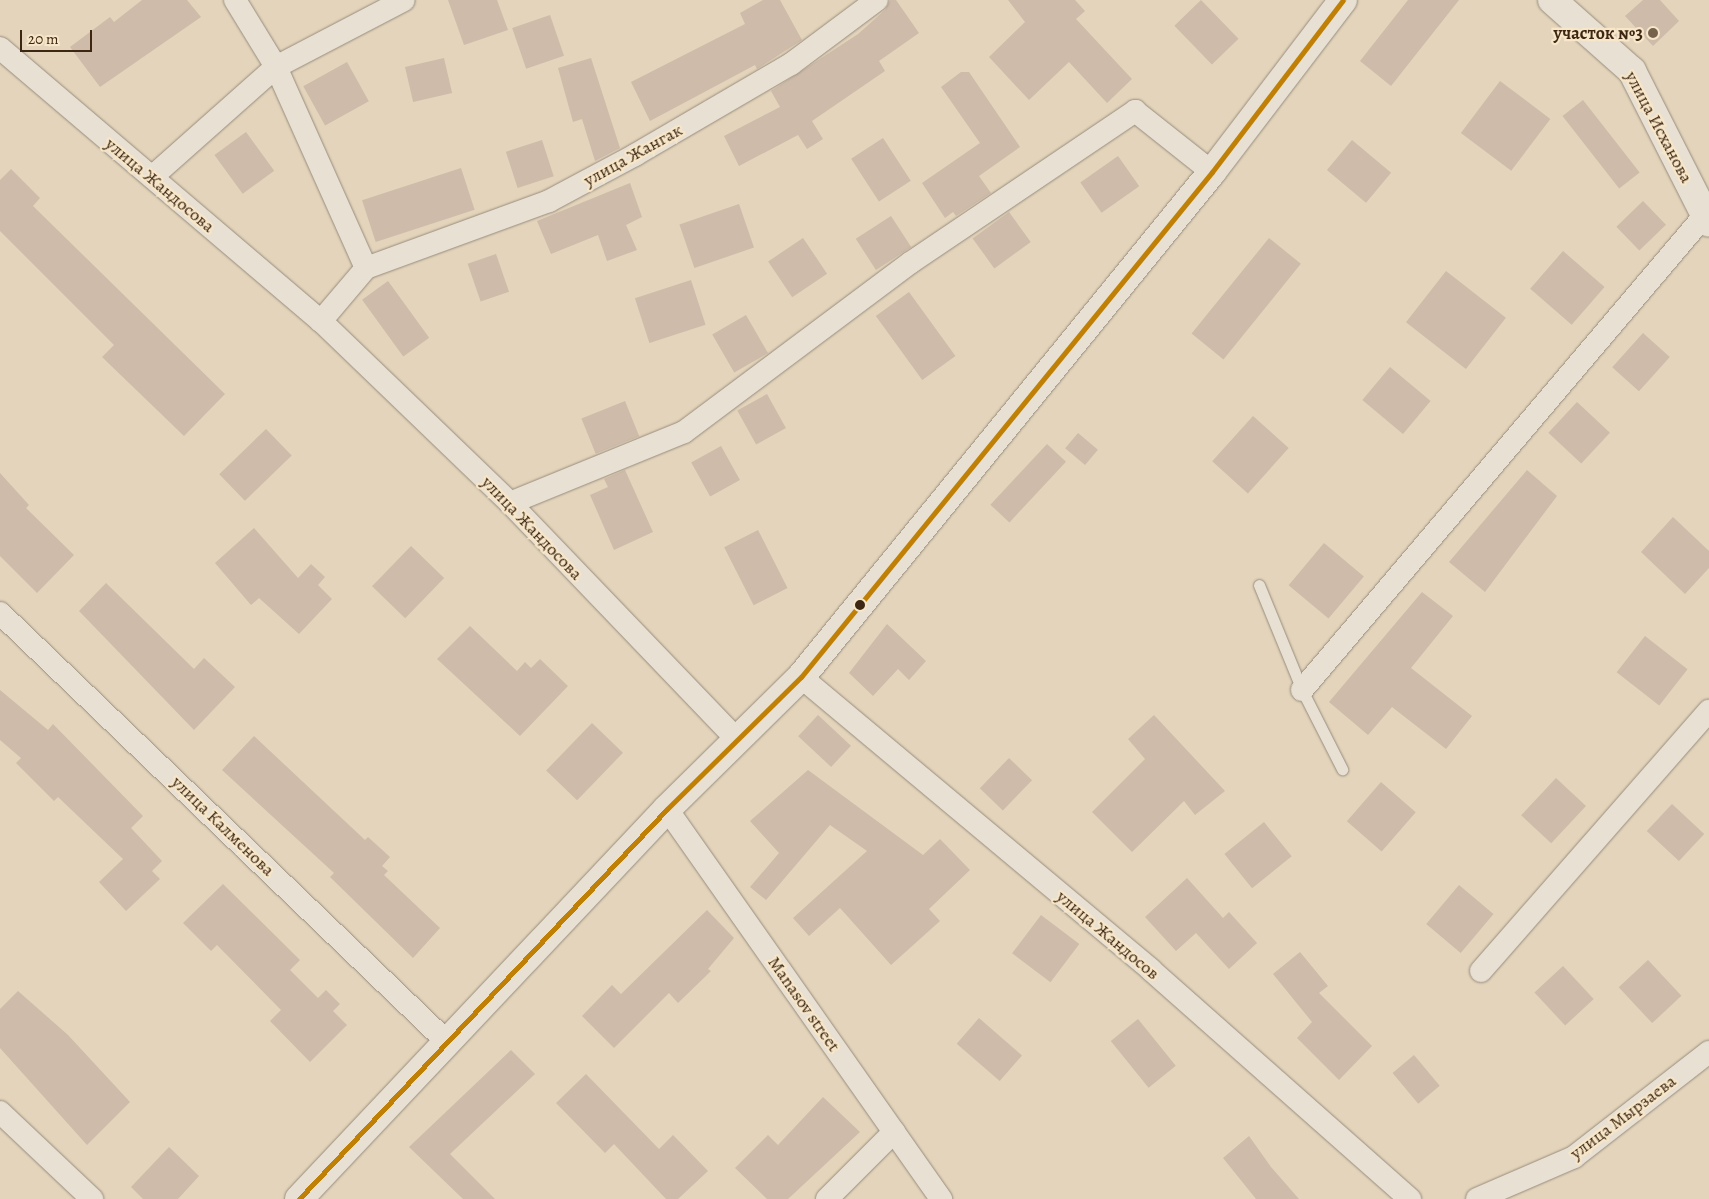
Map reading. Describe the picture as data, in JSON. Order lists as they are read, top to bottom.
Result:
{
  "streets": {
    "main road": ["улица Исханова"],
    "street": [
      "улица Жангак",
      "улица Жандосова",
      "улица Калменова",
      "улица Жандосов",
      "Manasov street",
      "улица Мырзаева"
    ]
  },
  "places": ["участок №3"],
  "scale_bar": "20 m"
}
